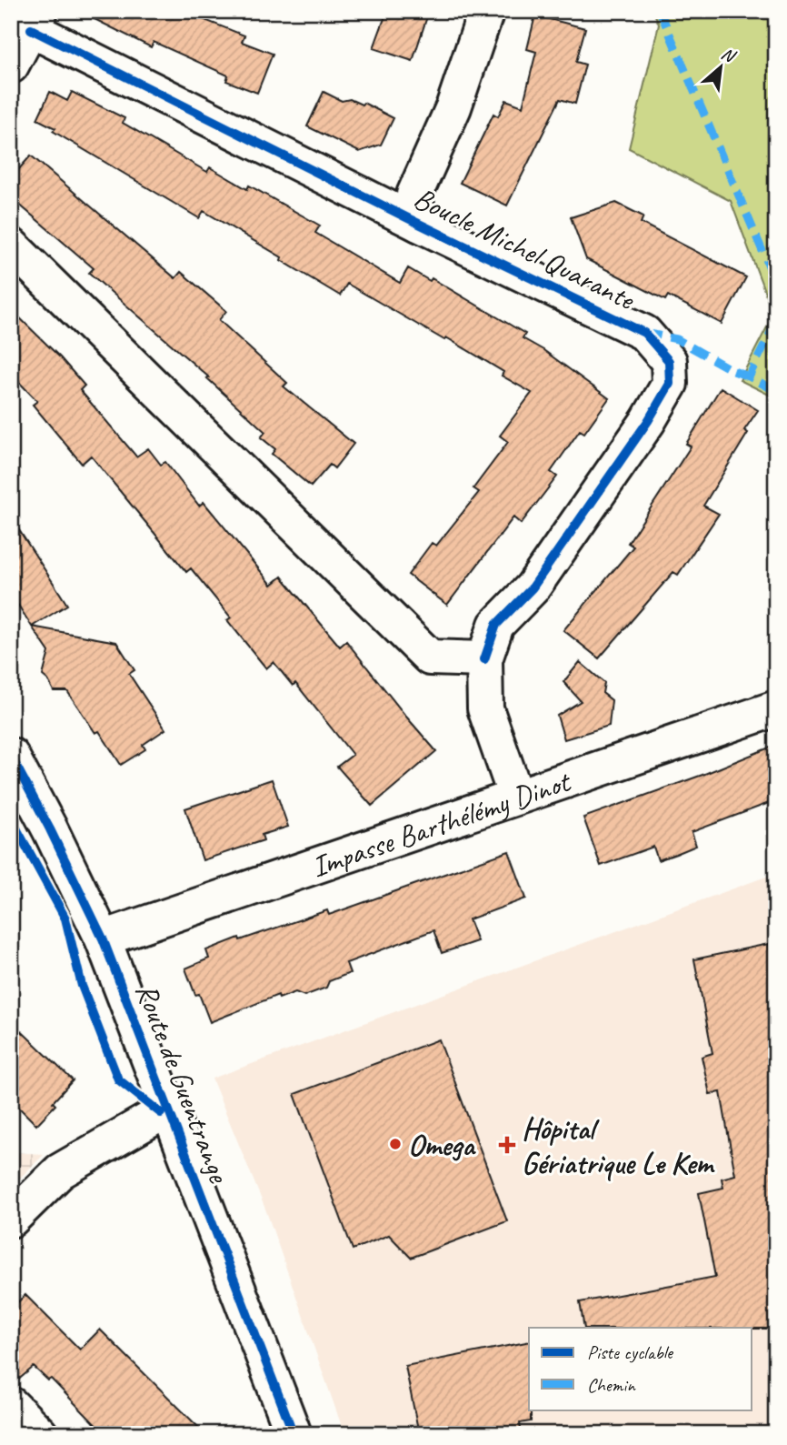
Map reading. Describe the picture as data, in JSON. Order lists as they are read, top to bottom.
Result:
{
  "streets": {
    "street": ["Boucle Michel Quarante", "Impasse Barthélémy Dinot", "Route de Guentrange"]
  },
  "crossings": [
    ["Boucle Michel Quarante", "Impasse Barthélémy Dinot"],
    ["Impasse Barthélémy Dinot", "Route de Guentrange"]
  ],
  "places": {
    "other": ["Omega"],
    "health": ["Hôpital Gériatrique Le Kem"]
  },
  "legend": ["Piste cyclable", "Chemin"],
  "north": "top right"
}
